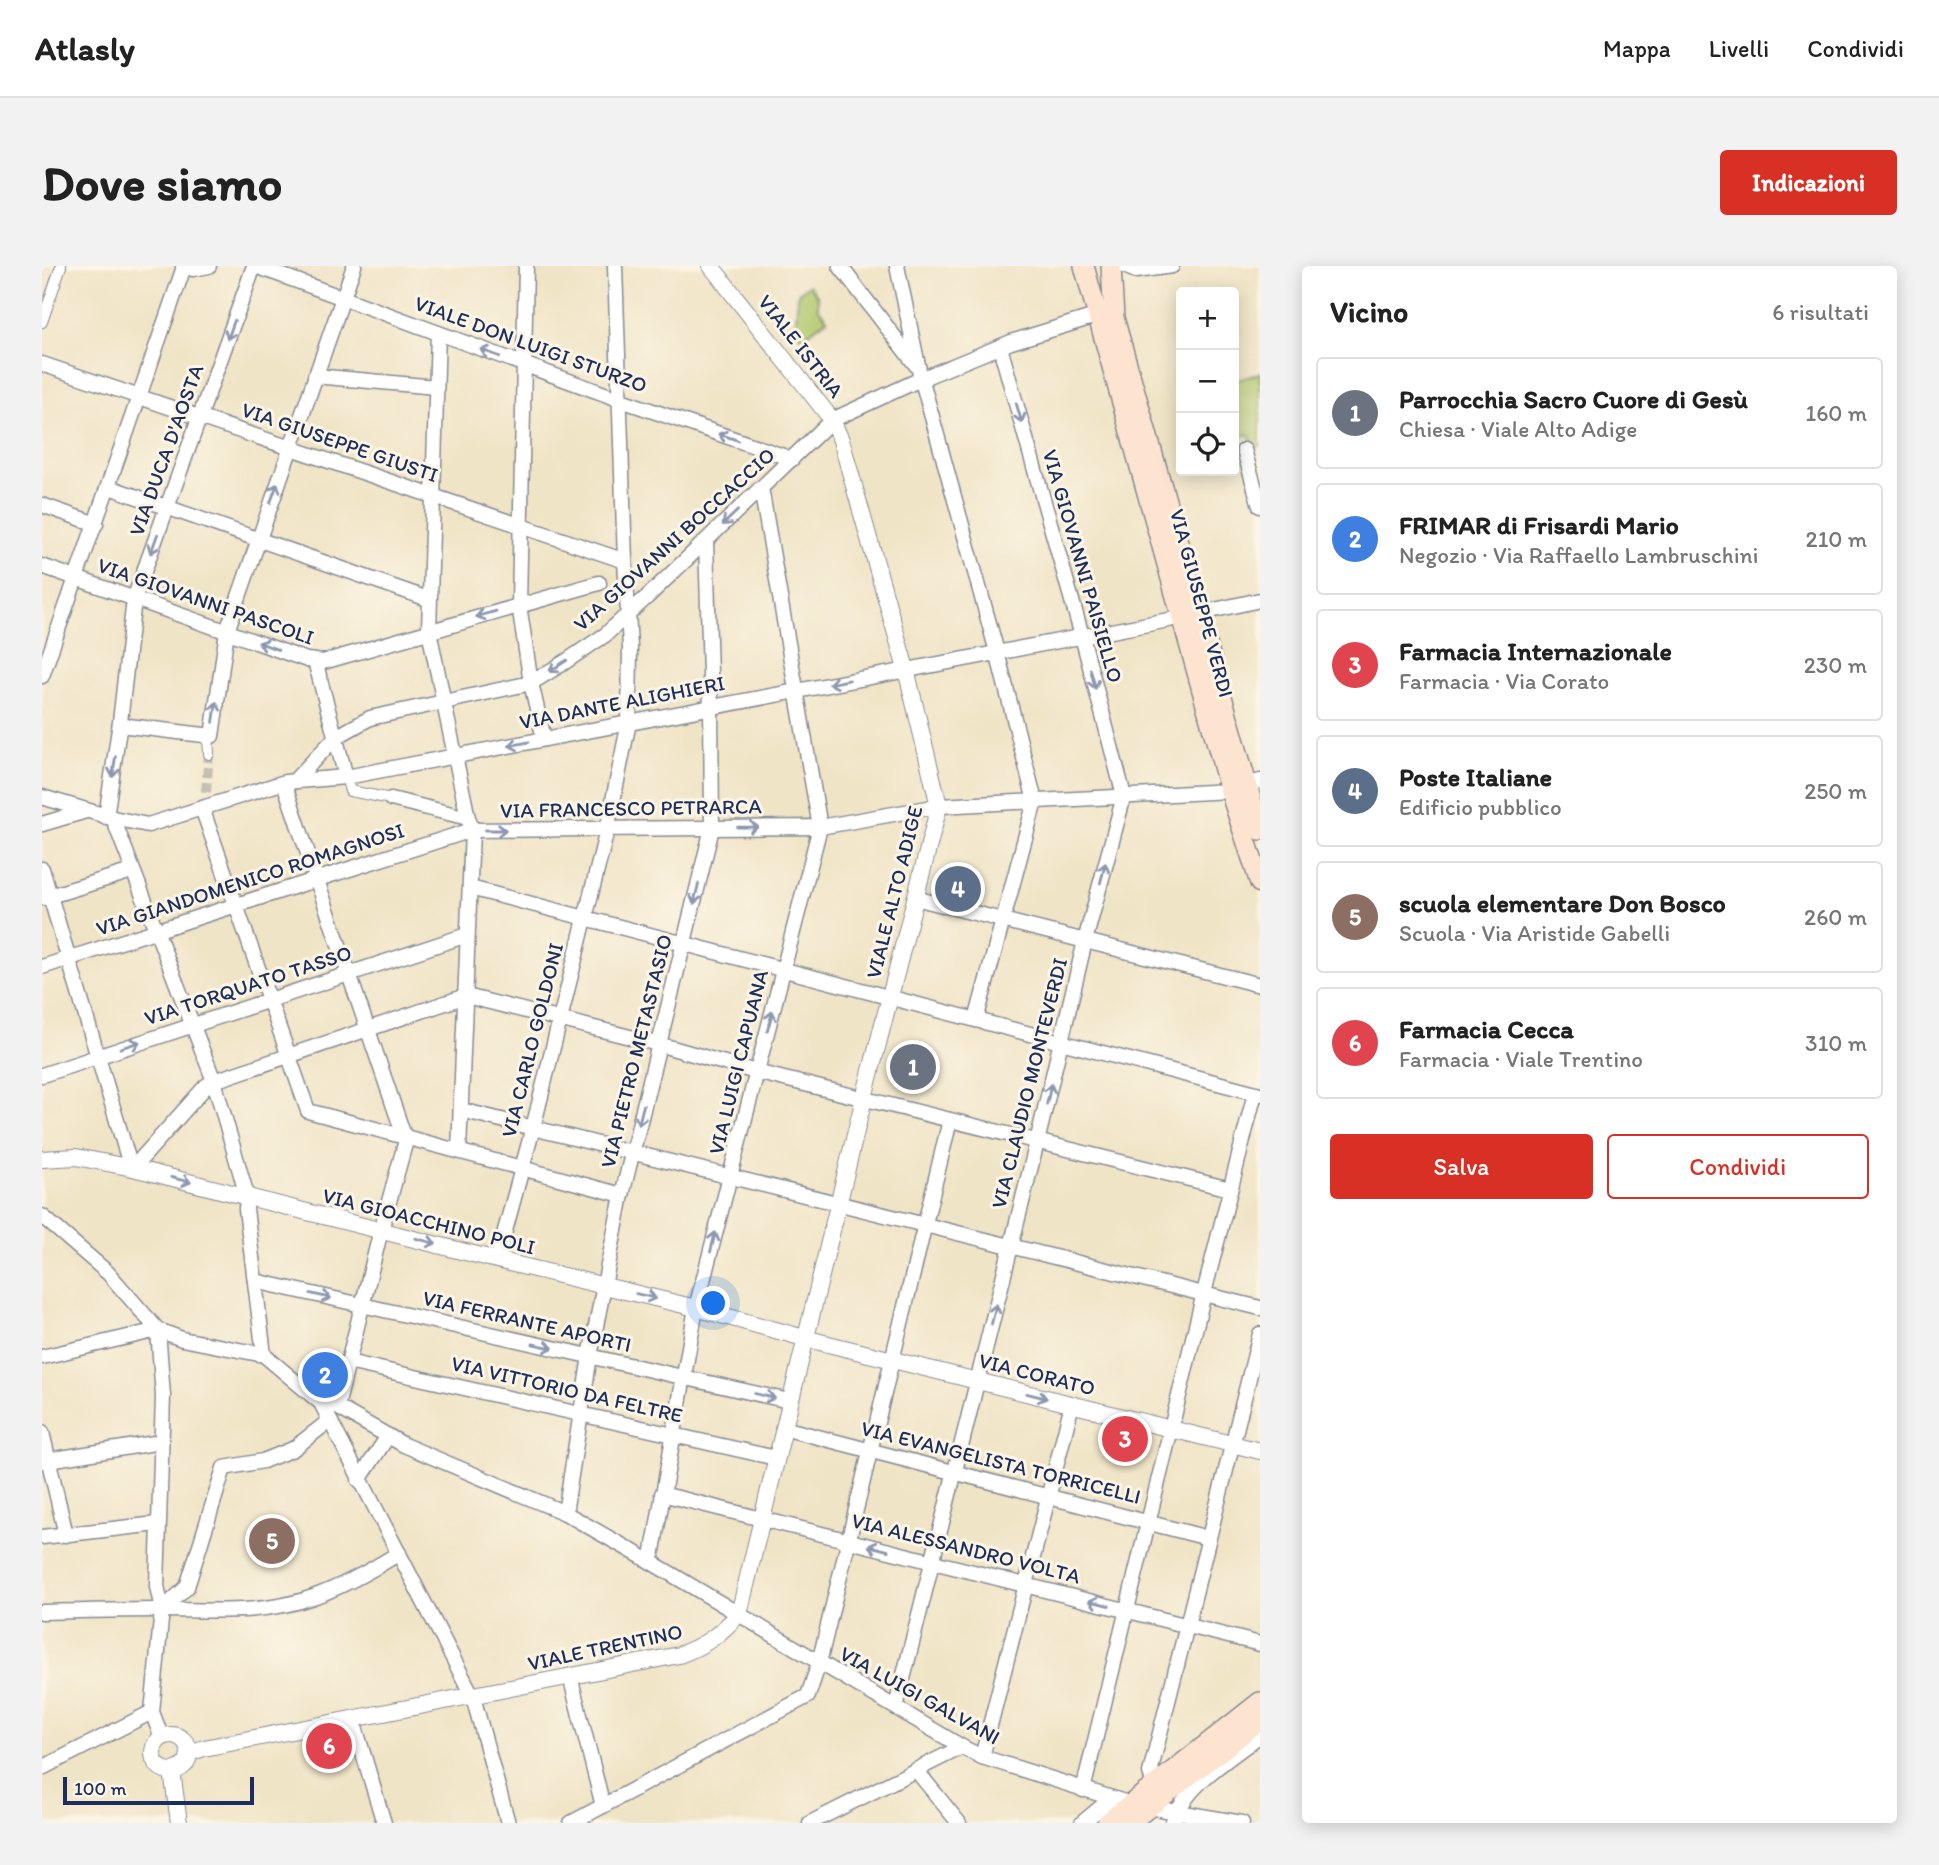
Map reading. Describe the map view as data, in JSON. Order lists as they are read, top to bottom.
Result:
{
  "streets": {
    "main road": ["VIA GIUSEPPE VERDI"],
    "street": [
      "VIALE DON LUIGI STURZO",
      "VIALE ISTRIA",
      "VIA GIUSEPPE GIUSTI",
      "VIA DUCA D'AOSTA",
      "VIA GIOVANNI BOCCACCIO",
      "VIA GIOVANNI PAISIELLO",
      "VIA GIOVANNI PASCOLI",
      "VIA DANTE ALIGHIERI",
      "VIA FRANCESCO PETRARCA",
      "VIA GIANDOMENICO ROMAGNOSI",
      "VIALE ALTO ADIGE",
      "VIA TORQUATO TASSO",
      "VIA CARLO GOLDONI",
      "VIA PIETRO METASTASIO",
      "VIA LUIGI CAPUANA",
      "VIA CLAUDIO MONTEVERDI",
      "VIA GIOACCHINO POLI",
      "VIA FERRANTE APORTI",
      "VIA CORATO",
      "VIA VITTORIO DA FELTRE",
      "VIA EVANGELISTA TORRICELLI",
      "VIA ALESSANDRO VOLTA",
      "VIALE TRENTINO",
      "VIA LUIGI GALVANI"
    ]
  },
  "crossings": [
    ["VIALE DON LUIGI STURZO", "VIA DUCA D'AOSTA"],
    ["VIALE DON LUIGI STURZO", "VIA GIOVANNI BOCCACCIO"],
    ["VIALE DON LUIGI STURZO", "VIA CARLO GOLDONI"],
    ["VIALE ISTRIA", "VIA GIOVANNI BOCCACCIO"],
    ["VIALE ISTRIA", "VIALE ALTO ADIGE"],
    ["VIA GIUSEPPE GIUSTI", "VIA DUCA D'AOSTA"],
    ["VIA GIUSEPPE GIUSTI", "VIA CARLO GOLDONI"],
    ["VIA DUCA D'AOSTA", "VIA GIOVANNI PASCOLI"],
    ["VIA DUCA D'AOSTA", "VIA DANTE ALIGHIERI"],
    ["VIA GIOVANNI BOCCACCIO", "VIA DANTE ALIGHIERI"],
    ["VIA GIOVANNI BOCCACCIO", "VIALE ALTO ADIGE"],
    ["VIA GIOVANNI BOCCACCIO", "VIA CARLO GOLDONI"],
    ["VIA GIOVANNI BOCCACCIO", "VIA PIETRO METASTASIO"],
    ["VIA GIOVANNI PAISIELLO", "VIA DANTE ALIGHIERI"],
    ["VIA GIOVANNI PAISIELLO", "VIA FRANCESCO PETRARCA"],
    ["VIA GIOVANNI PAISIELLO", "VIA CLAUDIO MONTEVERDI"],
    ["VIA GIUSEPPE VERDI", "VIA DANTE ALIGHIERI"],
    ["VIA GIUSEPPE VERDI", "VIA FRANCESCO PETRARCA"],
    ["VIA DANTE ALIGHIERI", "VIA FRANCESCO PETRARCA"],
    ["VIA DANTE ALIGHIERI", "VIALE ALTO ADIGE"],
    ["VIA DANTE ALIGHIERI", "VIA CARLO GOLDONI"],
    ["VIA DANTE ALIGHIERI", "VIA PIETRO METASTASIO"],
    ["VIA FRANCESCO PETRARCA", "VIA GIANDOMENICO ROMAGNOSI"],
    ["VIA FRANCESCO PETRARCA", "VIALE ALTO ADIGE"],
    ["VIA FRANCESCO PETRARCA", "VIA CARLO GOLDONI"],
    ["VIA FRANCESCO PETRARCA", "VIA PIETRO METASTASIO"],
    ["VIA FRANCESCO PETRARCA", "VIA LUIGI CAPUANA"],
    ["VIA FRANCESCO PETRARCA", "VIA CLAUDIO MONTEVERDI"],
    ["VIALE ALTO ADIGE", "VIA GIOACCHINO POLI"],
    ["VIALE ALTO ADIGE", "VIA CORATO"],
    ["VIA CARLO GOLDONI", "VIA GIOACCHINO POLI"],
    ["VIA PIETRO METASTASIO", "VIA GIOACCHINO POLI"],
    ["VIA PIETRO METASTASIO", "VIA FERRANTE APORTI"],
    ["VIA PIETRO METASTASIO", "VIA VITTORIO DA FELTRE"],
    ["VIA PIETRO METASTASIO", "VIA LUIGI GALVANI"],
    ["VIA LUIGI CAPUANA", "VIA GIOACCHINO POLI"],
    ["VIA LUIGI CAPUANA", "VIA FERRANTE APORTI"],
    ["VIA LUIGI CAPUANA", "VIA VITTORIO DA FELTRE"],
    ["VIA LUIGI CAPUANA", "VIA ALESSANDRO VOLTA"],
    ["VIA LUIGI CAPUANA", "VIA LUIGI GALVANI"],
    ["VIA CLAUDIO MONTEVERDI", "VIA CORATO"],
    ["VIA CLAUDIO MONTEVERDI", "VIA EVANGELISTA TORRICELLI"],
    ["VIA CLAUDIO MONTEVERDI", "VIA ALESSANDRO VOLTA"],
    ["VIA CLAUDIO MONTEVERDI", "VIA LUIGI GALVANI"],
    ["VIA GIOACCHINO POLI", "VIA CORATO"],
    ["VIALE TRENTINO", "VIA LUIGI GALVANI"]
  ],
  "one_way": ["VIALE DON LUIGI STURZO", "VIA FERRANTE APORTI"],
  "scale_bar": "100 m",
  "page": {
    "header": "Atlasly",
    "nav": ["Mappa", "Livelli", "Condividi"],
    "buttons": [
      "Indicazioni",
      ["Salva", "Condividi"]
    ],
    "title": "Dove siamo",
    "heading": ["Vicino", "6 risultati"],
    "map_buttons": ["+", "−"],
    "list": [
      {
        "mark": "1",
        "name": "Parrocchia Sacro Cuore di Gesù",
        "note": "Chiesa · Viale Alto Adige",
        "value": "160 m"
      },
      {
        "mark": "2",
        "name": "FRIMAR di Frisardi Mario",
        "note": "Negozio · Via Raffaello Lambruschini",
        "value": "210 m"
      },
      {
        "mark": "3",
        "name": "Farmacia Internazionale",
        "note": "Farmacia · Via Corato",
        "value": "230 m"
      },
      {
        "mark": "4",
        "name": "Poste Italiane",
        "note": "Edificio pubblico",
        "value": "250 m"
      },
      {
        "mark": "5",
        "name": "scuola elementare Don Bosco",
        "note": "Scuola · Via Aristide Gabelli",
        "value": "260 m"
      },
      {
        "mark": "6",
        "name": "Farmacia Cecca",
        "note": "Farmacia · Viale Trentino",
        "value": "310 m"
      }
    ],
    "pins": [
      "4",
      "1",
      "2",
      "3",
      "5",
      "6"
    ],
    "scale": "100 m"
  }
}
